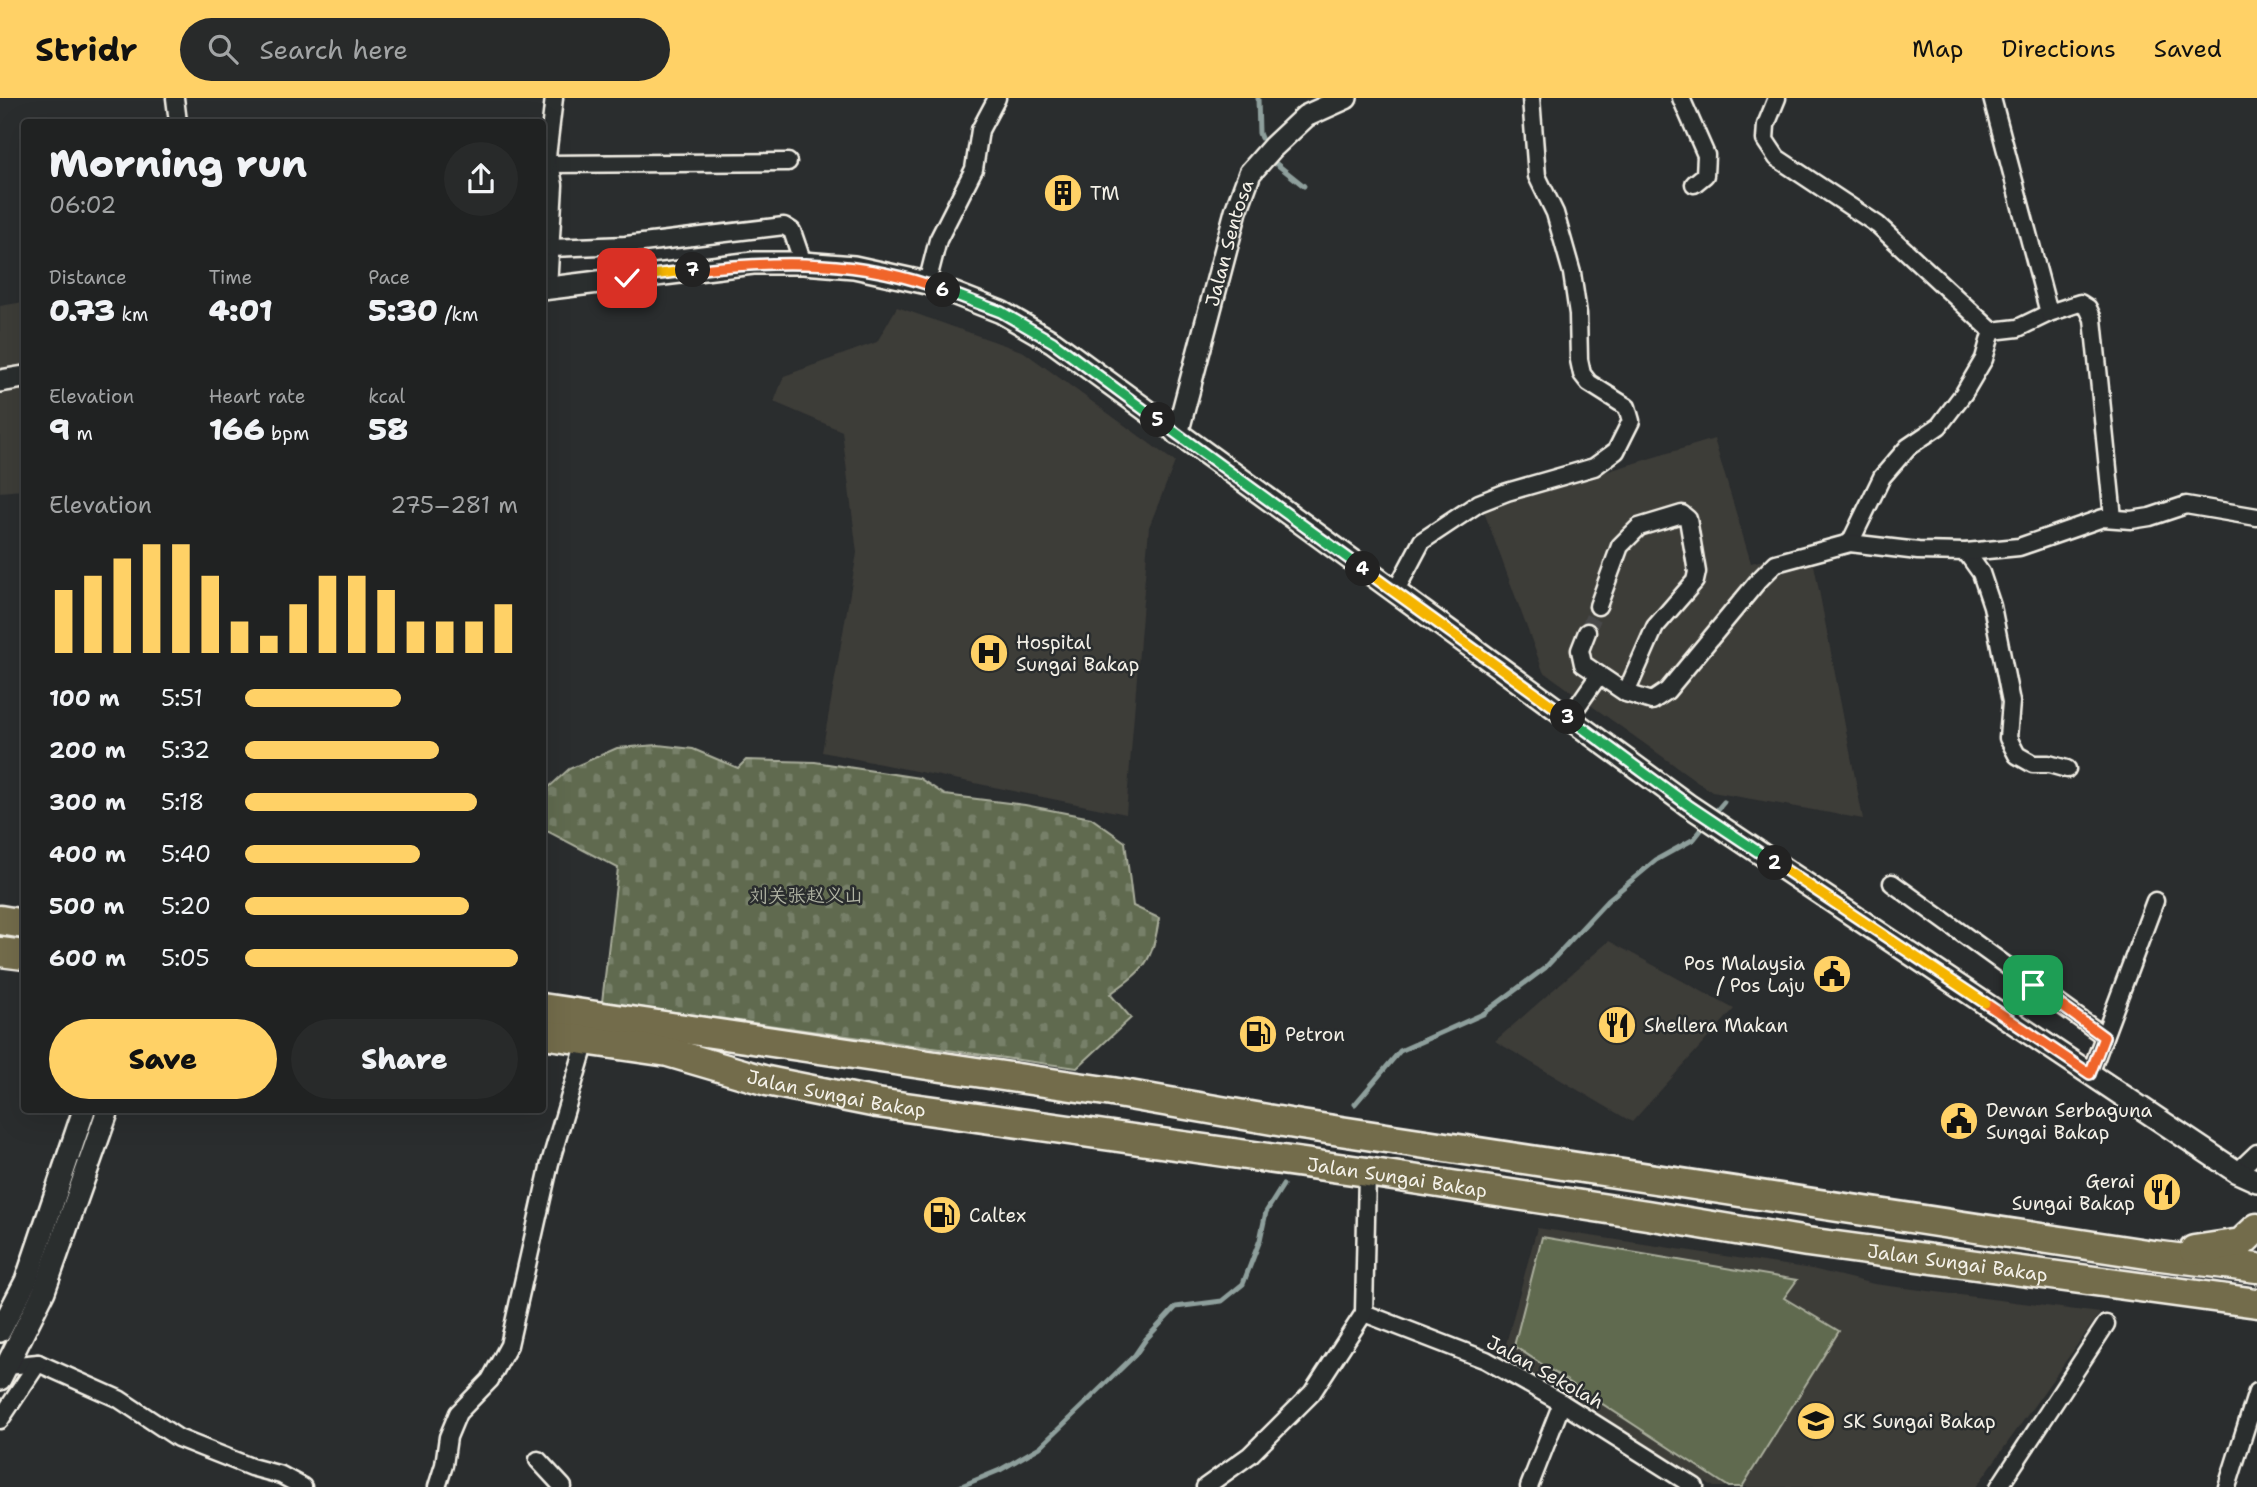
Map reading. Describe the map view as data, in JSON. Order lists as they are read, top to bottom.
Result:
{
  "streets": {
    "highway": ["Jalan Sungai Bakap"],
    "main road": ["Jalan Sentosa"],
    "street": ["Jalan Sekolah"]
  },
  "parks": ["刘关张赵义山"],
  "places": {
    "building": ["TM"],
    "hospital": ["Hospital Sungai Bakap"],
    "public building": ["Pos Malaysia / Pos Laju", "Dewan Serbaguna Sungai Bakap"],
    "restaurant": ["Shellera Makan", "Gerai Sungai Bakap"],
    "fuel station": ["Petron", "Caltex"],
    "school or university": ["SK Sungai Bakap"]
  },
  "page": {
    "header": "Stridr",
    "search": "Search here",
    "nav": ["Map", "Directions", "Saved"],
    "heading": ["Morning run", "06:02"],
    "stats": [
      ["Distance", "0.73 km"],
      ["Time", "4:01"],
      ["Pace", "5:30 /km"],
      ["Elevation", "9 m"],
      ["Heart rate", "166 bpm"],
      ["kcal", "58"]
    ],
    "pins": [
      "7",
      "6",
      "5",
      "4",
      "3",
      "2"
    ],
    "chart": ["Elevation", "275–281 m"],
    "list": [
      {
        "name": "100 m",
        "note": "5:51"
      },
      {
        "name": "200 m",
        "note": "5:32"
      },
      {
        "name": "300 m",
        "note": "5:18"
      },
      {
        "name": "400 m",
        "note": "5:40"
      },
      {
        "name": "500 m",
        "note": "5:20"
      },
      {
        "name": "600 m",
        "note": "5:05"
      }
    ],
    "buttons": ["Save", "Share"]
  }
}
